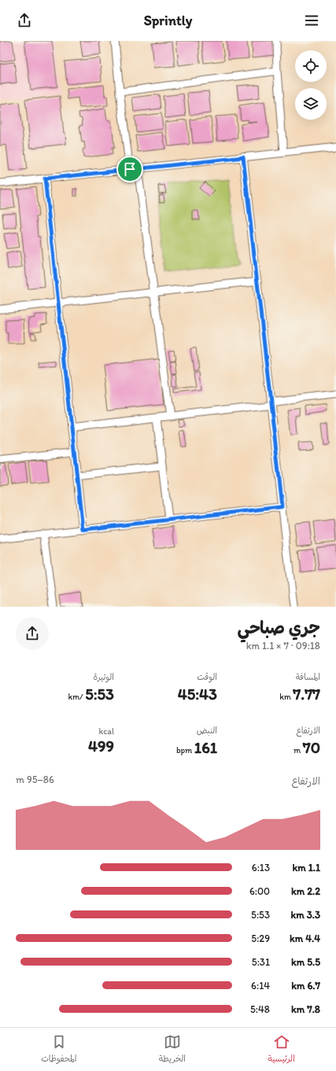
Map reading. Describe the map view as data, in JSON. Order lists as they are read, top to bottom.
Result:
{
  "page": {
    "header": "Sprintly",
    "heading": ["جري صباحي", "09:18 · 7 × 1.1 km"],
    "stats": [
      ["المسافة", "7.77 km"],
      ["الوقت", "45:43"],
      ["الوتيرة", "5:53 /km"],
      ["الارتفاع", "70 m"],
      ["النبض", "161 bpm"],
      ["kcal", "499"]
    ],
    "chart": ["الارتفاع", "86–95 m"],
    "list": [
      {
        "name": "1.1 km",
        "note": "6:13"
      },
      {
        "name": "2.2 km",
        "note": "6:00"
      },
      {
        "name": "3.3 km",
        "note": "5:53"
      },
      {
        "name": "4.4 km",
        "note": "5:29"
      },
      {
        "name": "5.5 km",
        "note": "5:31"
      },
      {
        "name": "6.7 km",
        "note": "6:14"
      },
      {
        "name": "7.8 km",
        "note": "5:48"
      }
    ],
    "tabs": ["الرئيسية", "الخريطة", "المحفوظات"]
  }
}
